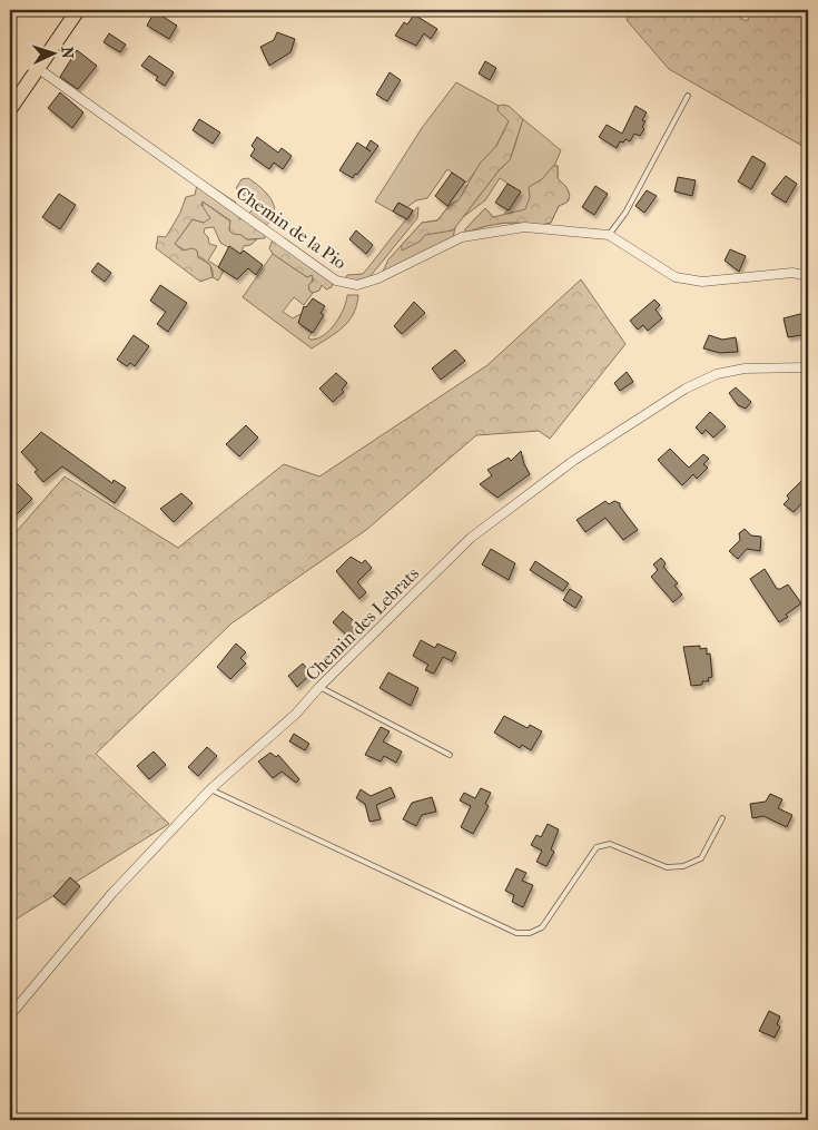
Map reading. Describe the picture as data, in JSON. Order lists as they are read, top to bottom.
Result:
{
  "streets": {
    "street": ["Chemin de la Pio", "Chemin des Lebrats"]
  },
  "north": "right"
}
